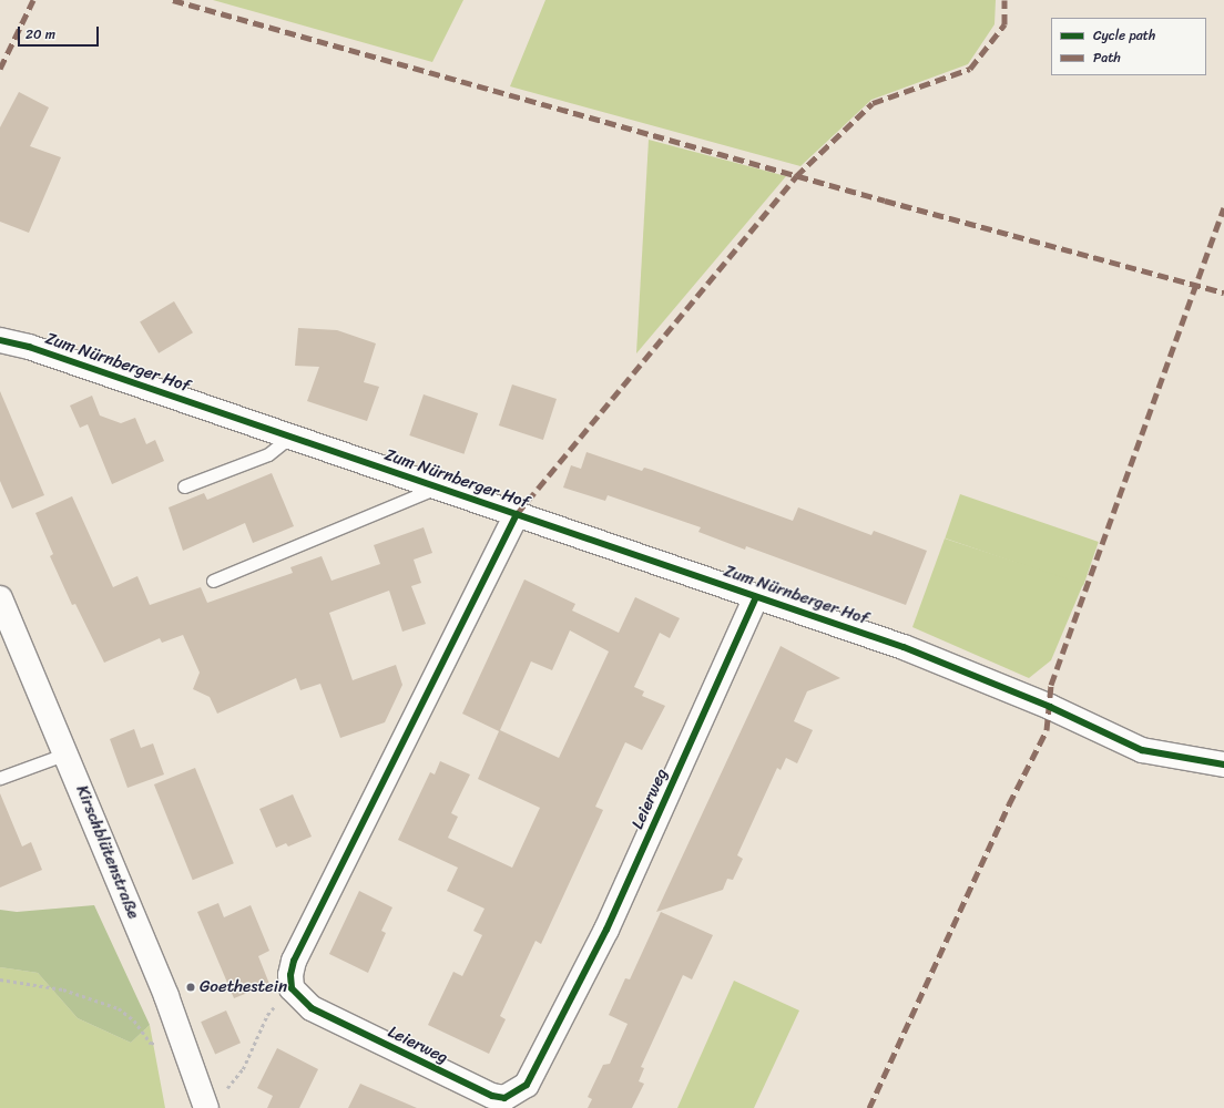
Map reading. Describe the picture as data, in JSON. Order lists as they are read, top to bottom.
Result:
{
  "streets": {
    "street": ["Zum Nürnberger Hof", "Leierweg", "Kirschblütenstraße"]
  },
  "crossings": [
    ["Zum Nürnberger Hof", "Leierweg"]
  ],
  "places": ["Goethestein"],
  "legend": ["Cycle path", "Path"],
  "scale_bar": "20 m"
}
